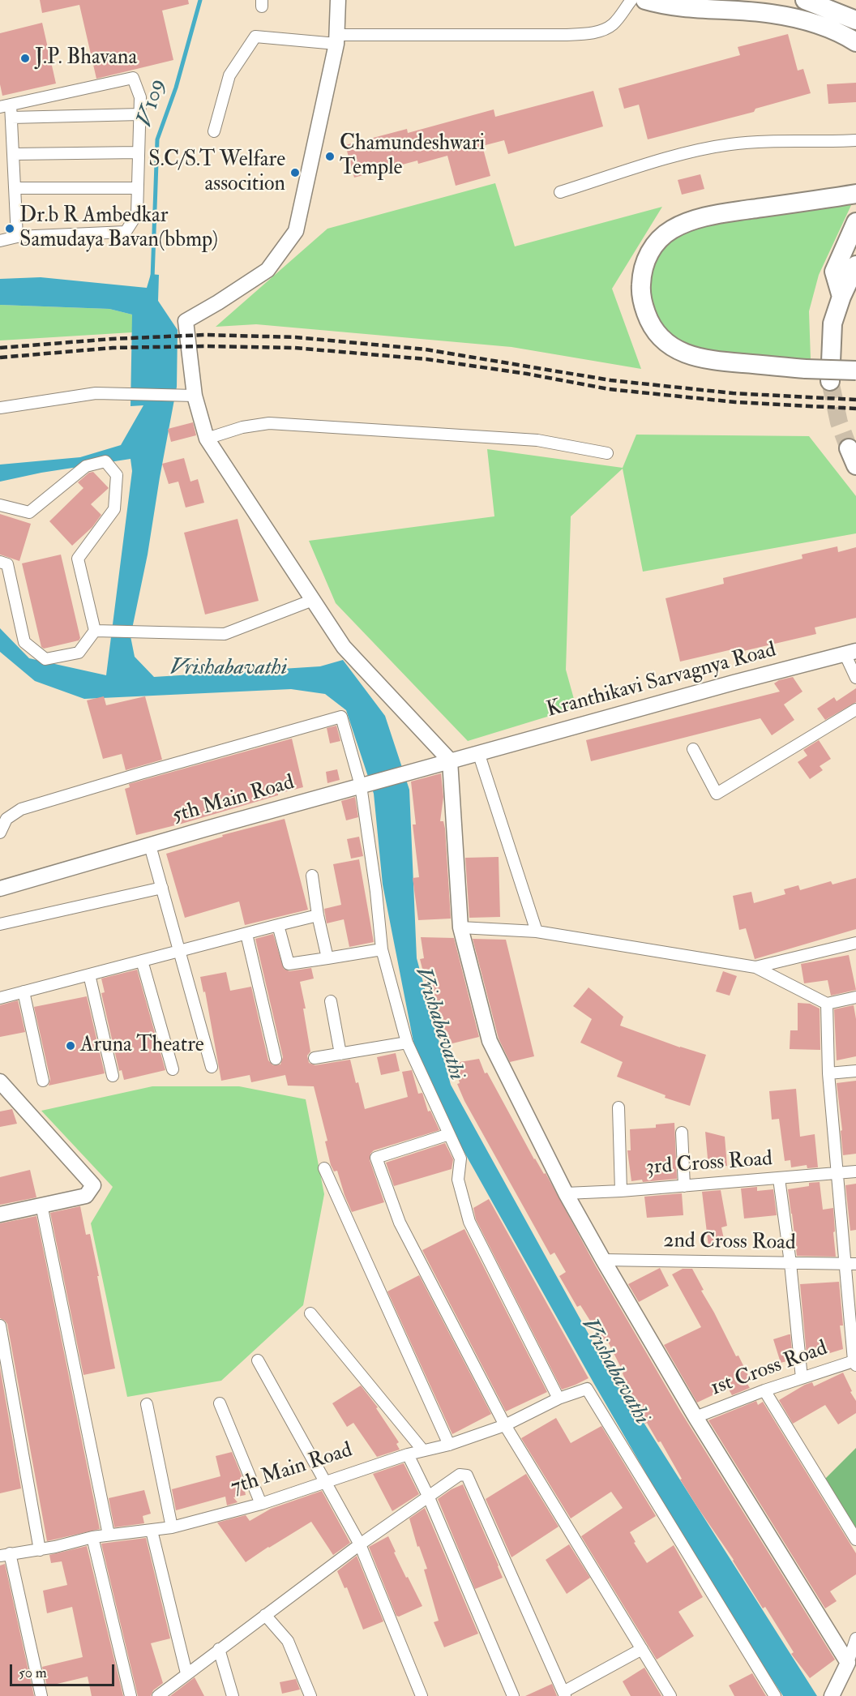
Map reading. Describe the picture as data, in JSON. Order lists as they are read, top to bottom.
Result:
{
  "streets": {
    "street": [
      "Kranthikavi Sarvagnya Road",
      "5th Main Road",
      "3rd Cross Road",
      "2nd Cross Road",
      "1st Cross Road",
      "7th Main Road"
    ]
  },
  "crossings": [
    ["Kranthikavi Sarvagnya Road", "5th Main Road"]
  ],
  "water": ["V109", "Vrishabavathi"],
  "places": [
    "J.P. Bhavana",
    "Chamundeshwari Temple",
    "S.C/S.T Welfare assocition",
    "Dr.b R Ambedkar Samudaya Bavan(bbmp)",
    "Aruna Theatre"
  ],
  "scale_bar": "50 m"
}
